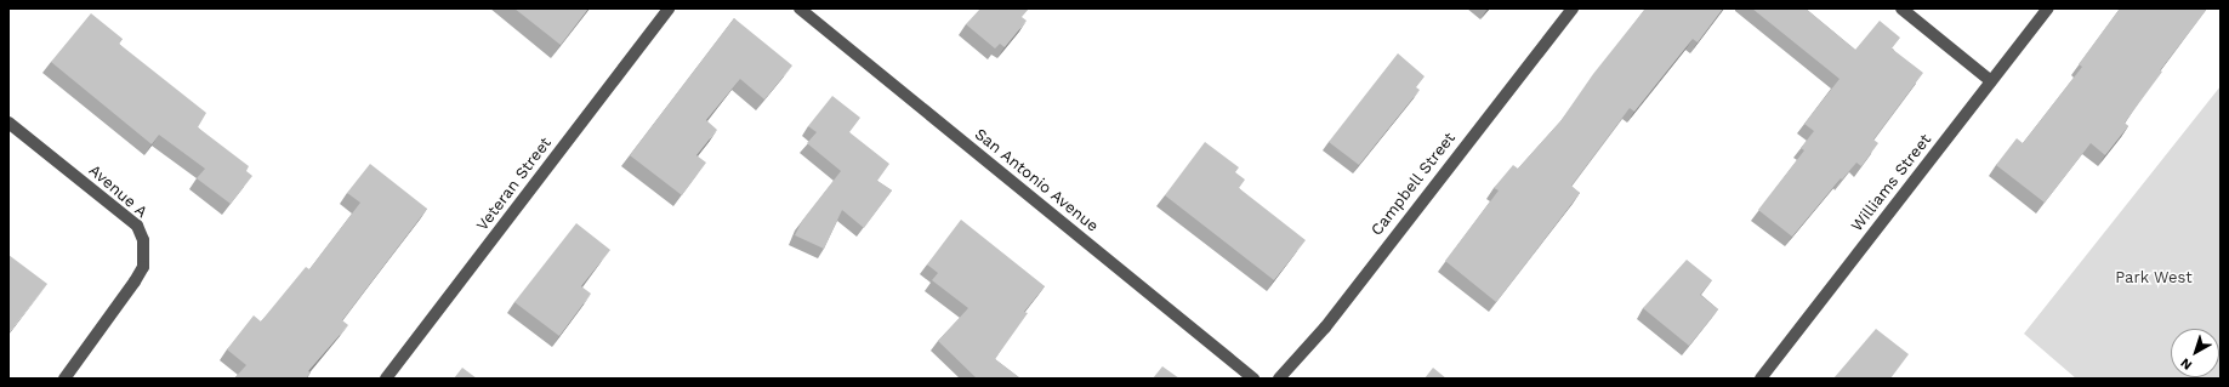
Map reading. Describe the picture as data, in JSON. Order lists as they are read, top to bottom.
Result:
{
  "streets": {
    "street": [
      "San Antonio Avenue",
      "Williams Street",
      "Veteran Street",
      "Campbell Street",
      "Avenue A"
    ]
  },
  "parks": ["Park West"],
  "north": "bottom left"
}
